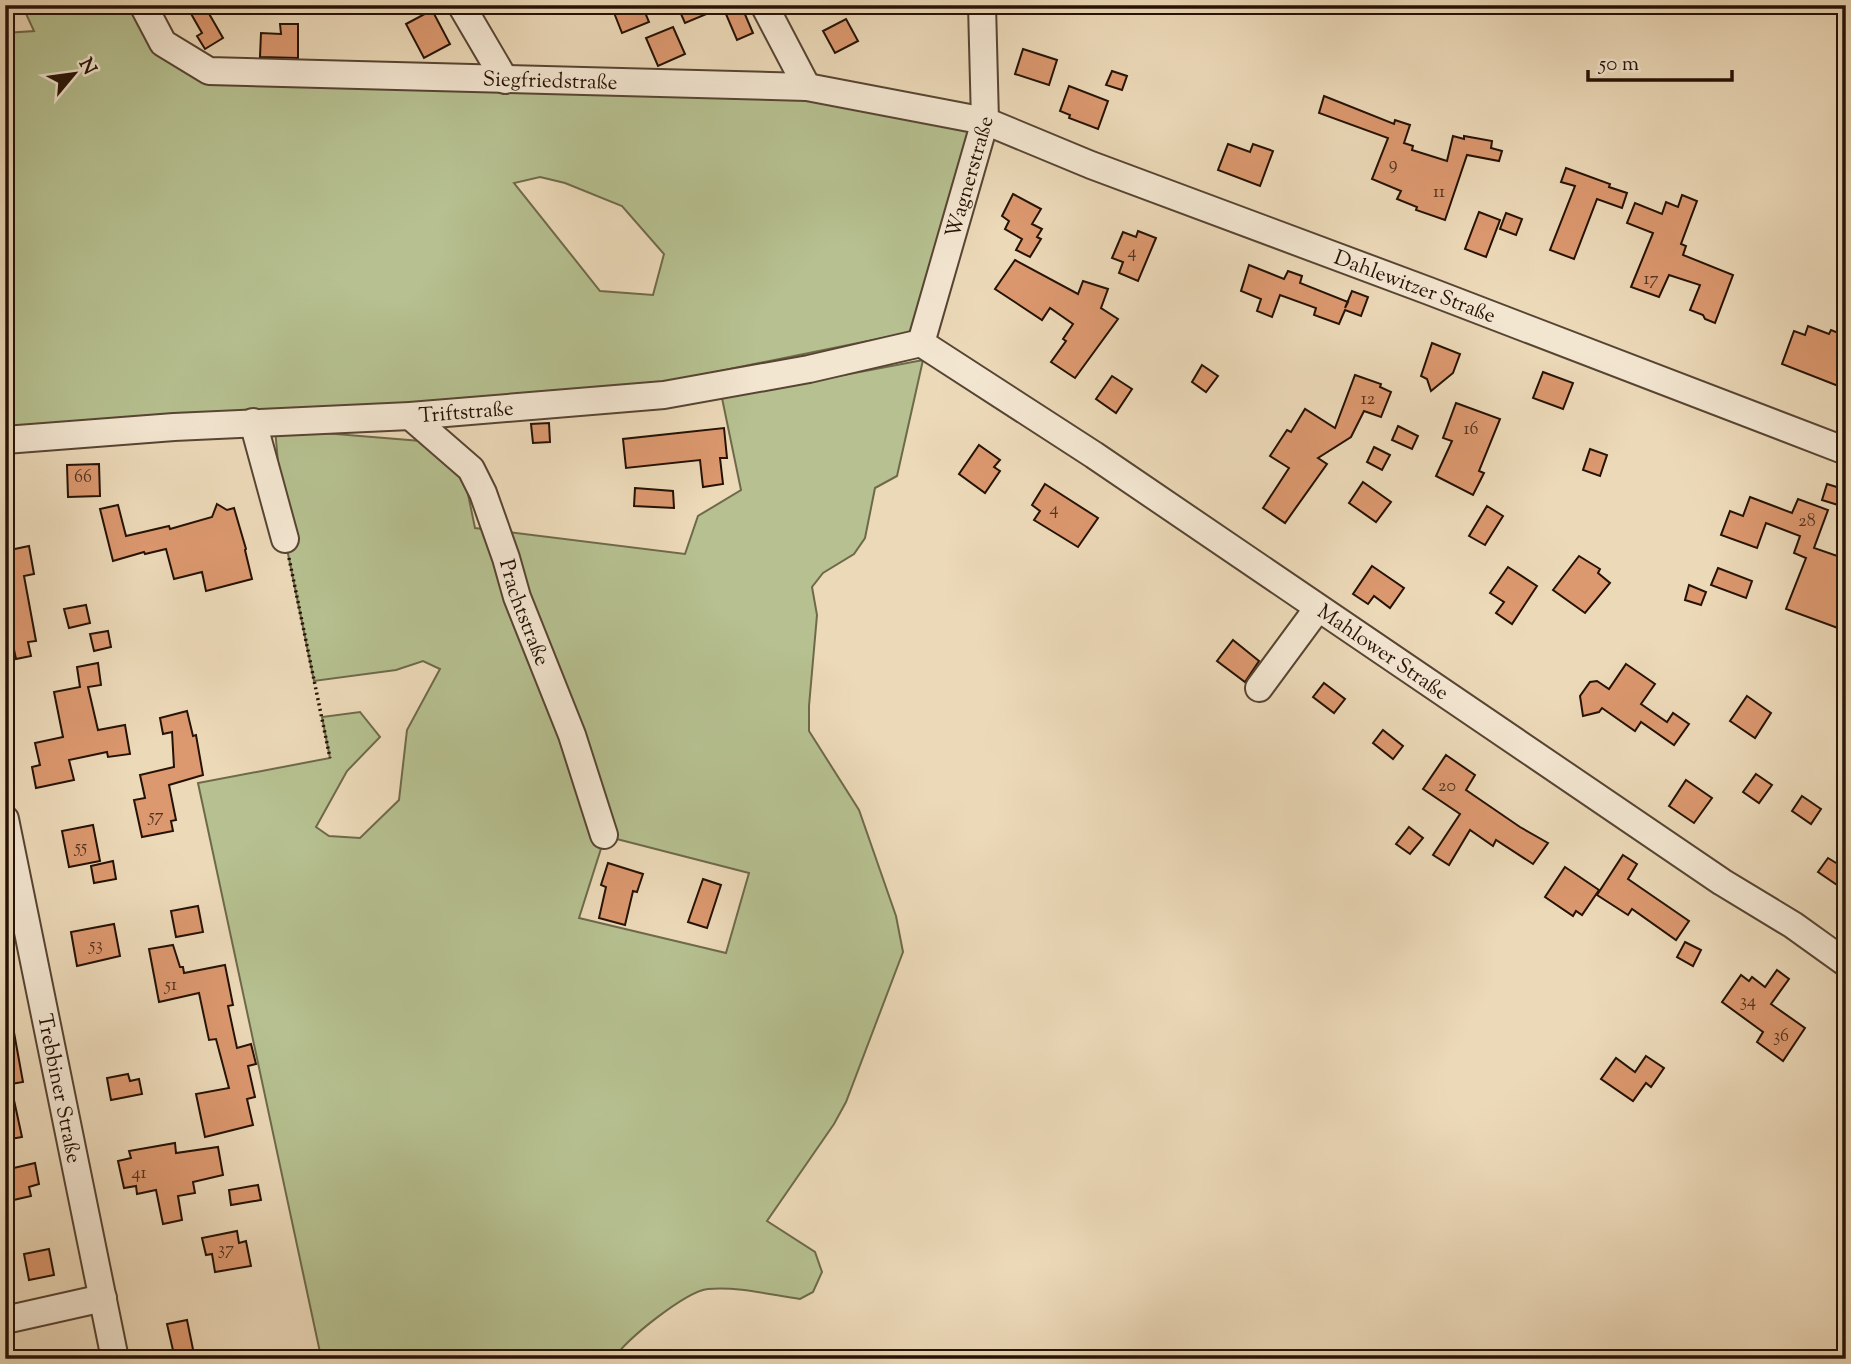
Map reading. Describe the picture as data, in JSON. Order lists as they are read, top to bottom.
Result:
{
  "streets": {
    "street": [
      "Siegfriedstraße",
      "Wagnerstraße",
      "Dahlewitzer Straße",
      "Triftstraße",
      "Prachtstraße",
      "Mahlower Straße",
      "Trebbiner Straße"
    ]
  },
  "crossings": [
    ["Siegfriedstraße", "Wagnerstraße"],
    ["Siegfriedstraße", "Dahlewitzer Straße"],
    ["Wagnerstraße", "Dahlewitzer Straße"],
    ["Wagnerstraße", "Triftstraße"],
    ["Wagnerstraße", "Mahlower Straße"],
    ["Triftstraße", "Prachtstraße"],
    ["Triftstraße", "Mahlower Straße"]
  ],
  "house_numbers": [
    "9",
    "11",
    "4",
    "17",
    "12",
    "16",
    "66",
    "4",
    "28",
    "20",
    "57",
    "55",
    "53",
    "51",
    "34",
    "36",
    "41",
    "37"
  ],
  "scale_bar": "50 m",
  "north": "top right"
}
